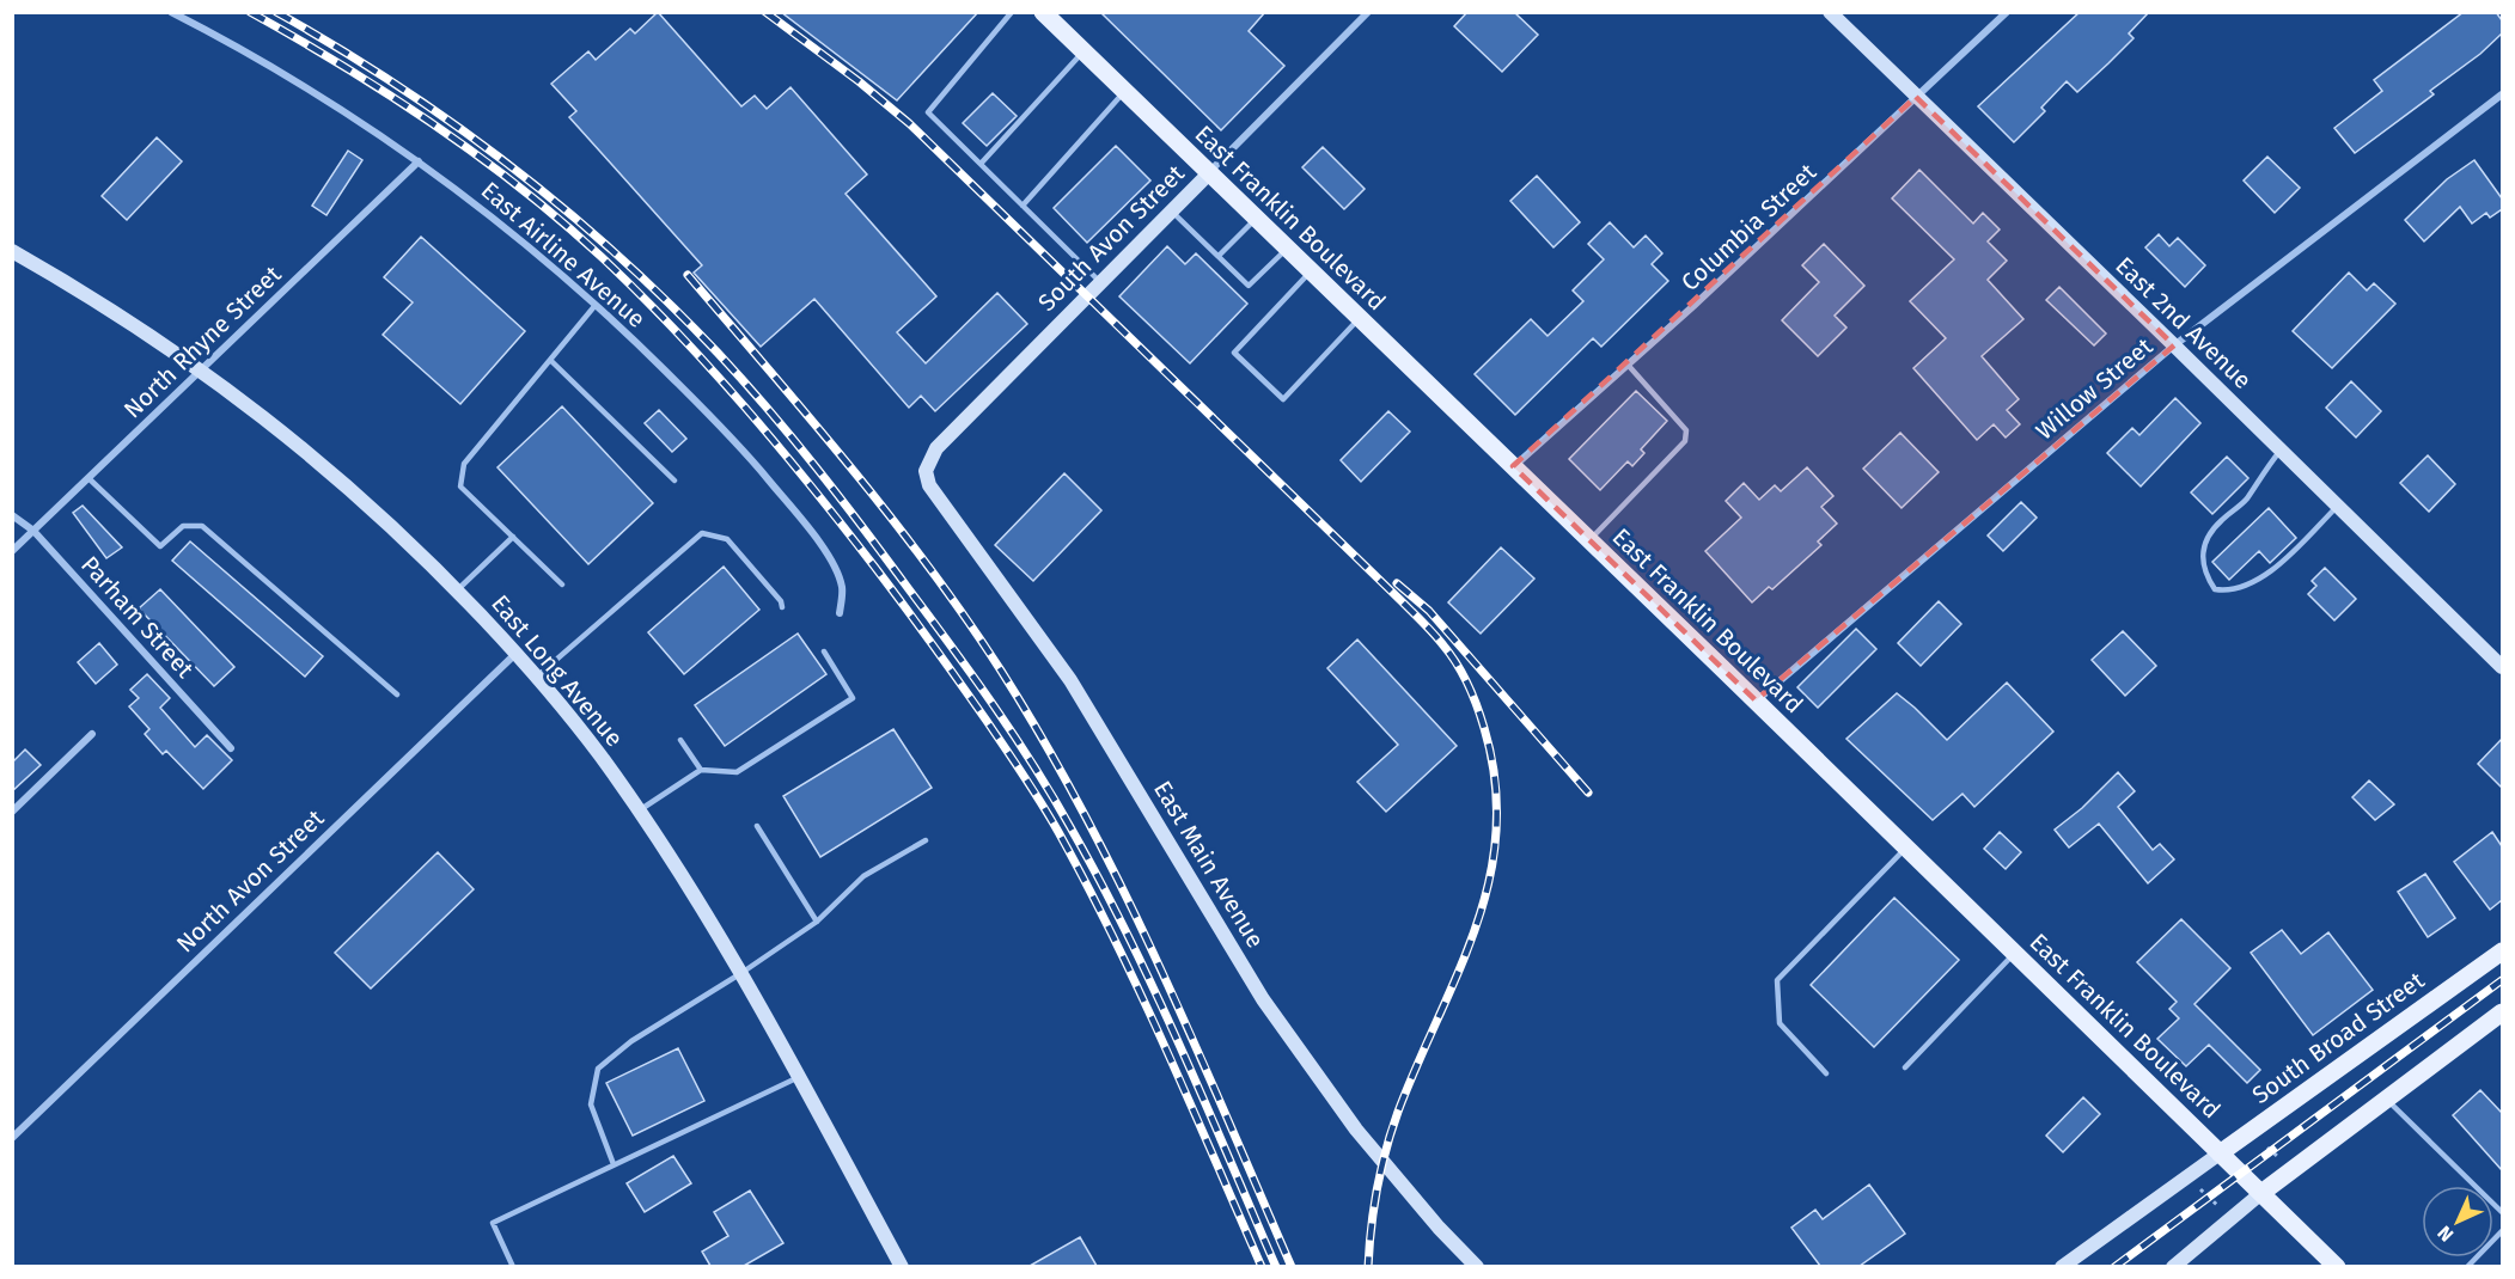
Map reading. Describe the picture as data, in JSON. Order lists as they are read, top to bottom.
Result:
{
  "streets": {
    "main road": ["East Franklin Boulevard", "South Broad Street"],
    "street": [
      "Columbia Street",
      "South Avon Street",
      "East Airline Avenue",
      "East 2nd Avenue",
      "North Rhyne Street",
      "Willow Street",
      "Parham Street",
      "East Long Avenue",
      "East Main Avenue",
      "North Avon Street"
    ]
  },
  "crossings": [
    ["East Franklin Boulevard", "Columbia Street"],
    ["East Franklin Boulevard", "South Avon Street"],
    ["East Franklin Boulevard", "Willow Street"],
    ["East Franklin Boulevard", "South Broad Street"],
    ["Columbia Street", "East 2nd Avenue"],
    ["South Avon Street", "East Main Avenue"],
    ["East Airline Avenue", "North Rhyne Street"],
    ["East 2nd Avenue", "Willow Street"],
    ["North Rhyne Street", "Parham Street"],
    ["North Rhyne Street", "East Long Avenue"],
    ["East Long Avenue", "North Avon Street"]
  ],
  "north": "bottom left"
}
